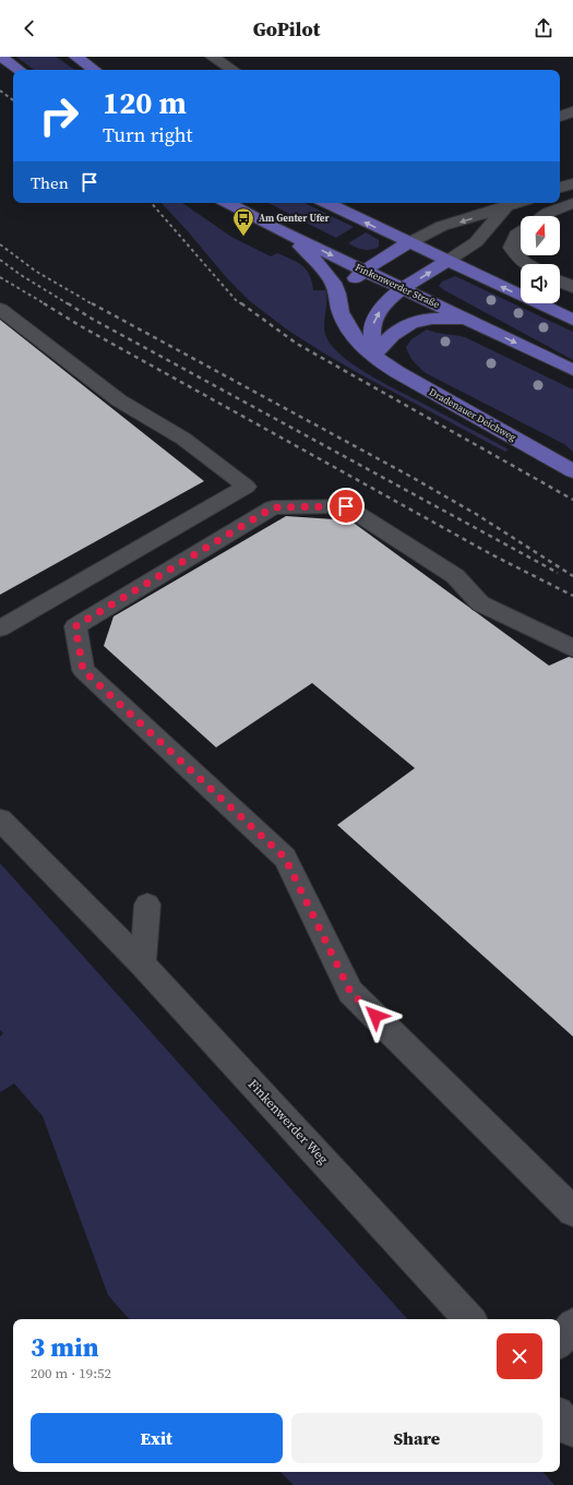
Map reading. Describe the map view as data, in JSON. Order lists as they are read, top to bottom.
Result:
{
  "streets": {
    "main road": ["Finkenwerder Straße", "Dradenauer Deichweg"],
    "street": ["Finkenwerder Weg"]
  },
  "crossings": [
    ["Finkenwerder Straße", "Dradenauer Deichweg"]
  ],
  "places": {
    "bus stop": ["Am Genter Ufer"]
  },
  "north": "top",
  "page": {
    "header": "GoPilot",
    "turn": ["120 m", "Turn right"],
    "then": "Then",
    "heading": ["3 min", "200 m · 19:52"],
    "buttons": ["Exit", "Share"]
  }
}
